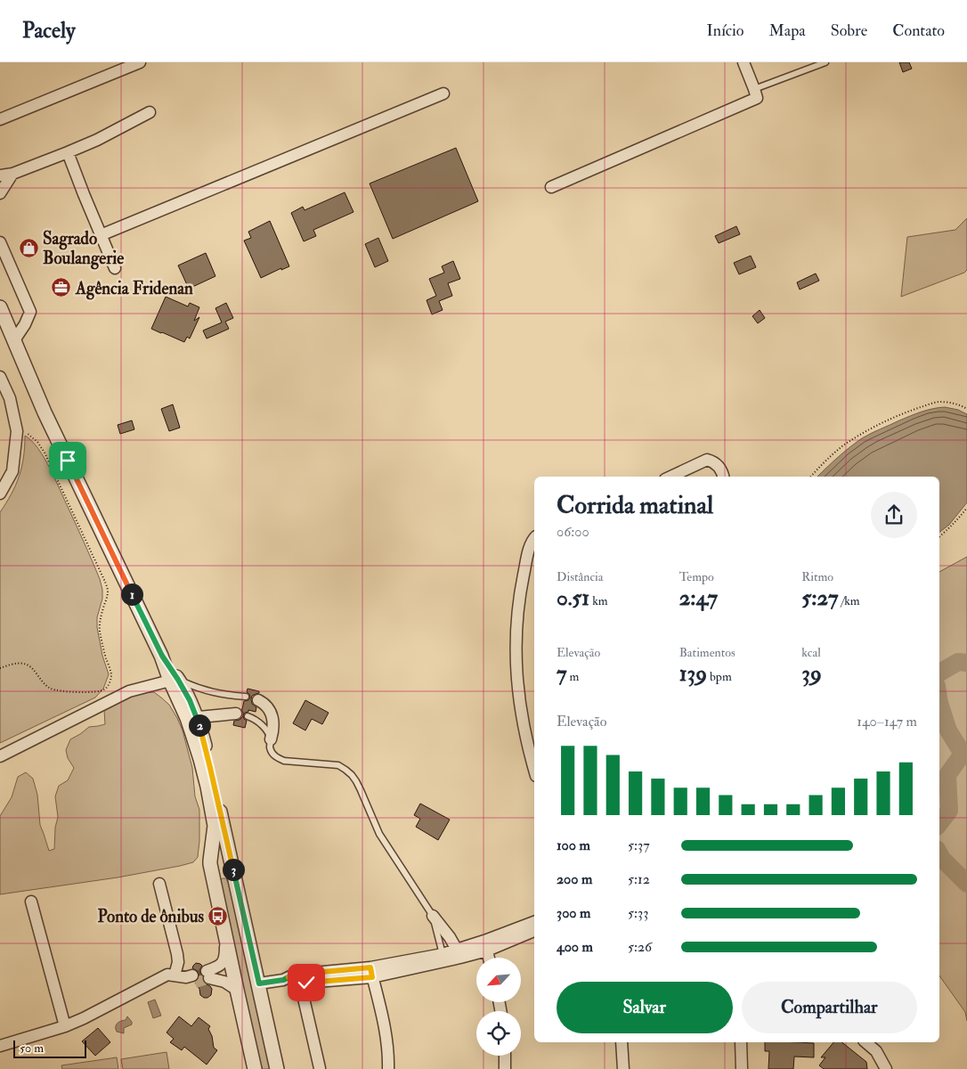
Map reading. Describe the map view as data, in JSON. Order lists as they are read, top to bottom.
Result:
{
  "places": {
    "shop": ["Sagrado Boulangerie"],
    "office": ["Agência Fridenan"],
    "bus stop": ["Ponto de ônibus"]
  },
  "scale_bar": "50 m",
  "north": "bottom left",
  "page": {
    "header": "Pacely",
    "nav": [
      "Início",
      "Mapa",
      "Sobre",
      "Contato"
    ],
    "heading": ["Corrida matinal", "06:00"],
    "stats": [
      ["Distância", "0.51 km"],
      ["Tempo", "2:47"],
      ["Ritmo", "5:27 /km"],
      ["Elevação", "7 m"],
      ["Batimentos", "139 bpm"],
      ["kcal", "39"]
    ],
    "pins": ["1", "2", "3"],
    "chart": ["Elevação", "140–147 m"],
    "list": [
      {
        "name": "100 m",
        "note": "5:37"
      },
      {
        "name": "200 m",
        "note": "5:12"
      },
      {
        "name": "300 m",
        "note": "5:33"
      },
      {
        "name": "400 m",
        "note": "5:26"
      }
    ],
    "buttons": ["Salvar", "Compartilhar"],
    "scale": "50 m"
  }
}
